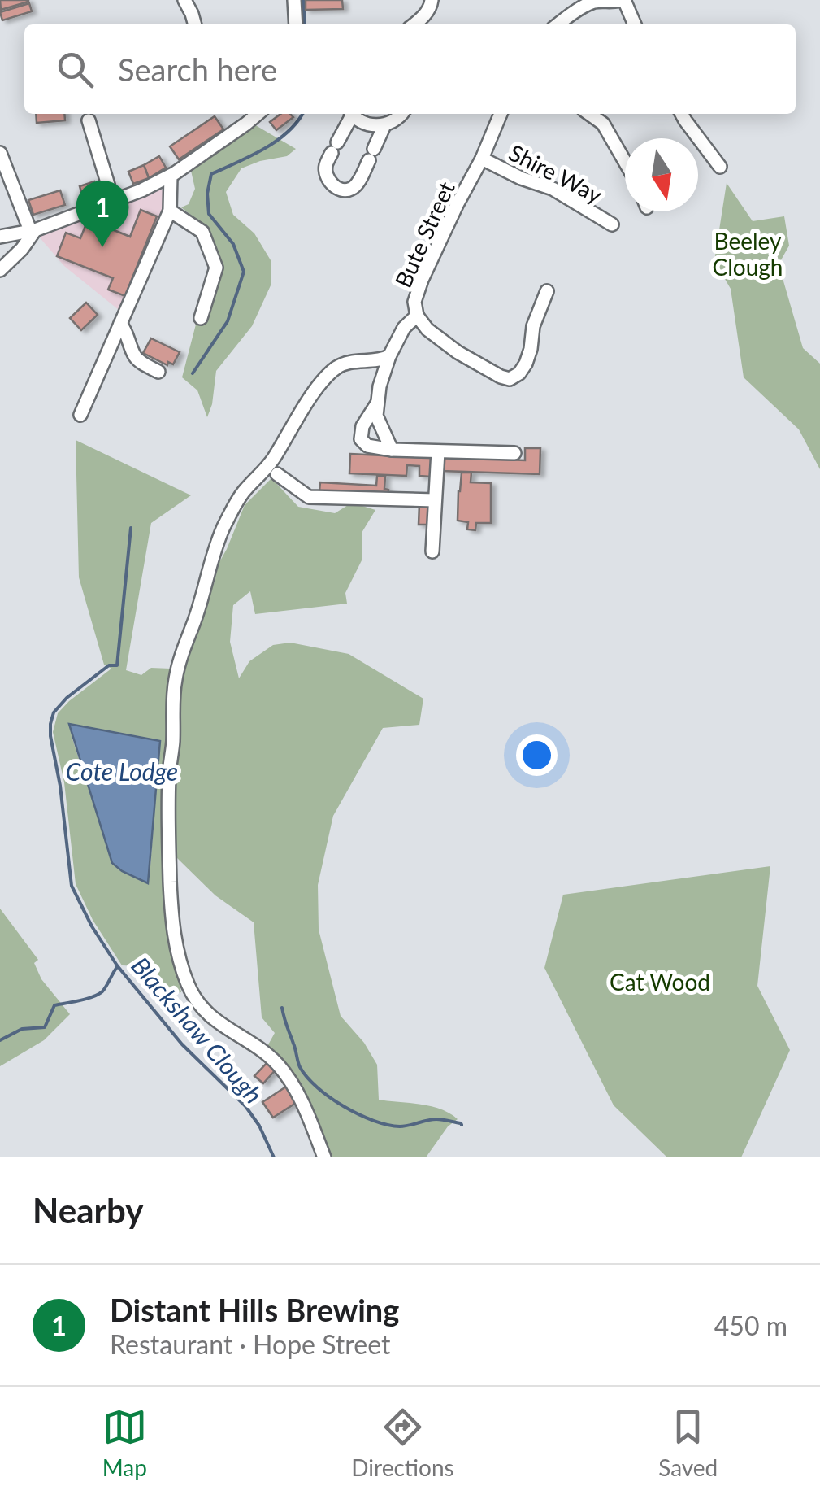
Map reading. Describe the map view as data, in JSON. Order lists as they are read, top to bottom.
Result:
{
  "streets": {
    "street": ["Shire Way", "Bute Street"]
  },
  "crossings": [
    ["Shire Way", "Bute Street"]
  ],
  "water": ["Cote Lodge", "Blackshaw Clough"],
  "parks": ["Beeley Clough", "Cat Wood"],
  "north": "bottom",
  "page": {
    "search": "Search here",
    "pins": "1",
    "heading": "Nearby",
    "list": [
      {
        "mark": "1",
        "name": "Distant Hills Brewing",
        "note": "Restaurant · Hope Street",
        "value": "450 m"
      }
    ],
    "nav": ["Map", "Directions", "Saved"]
  }
}
